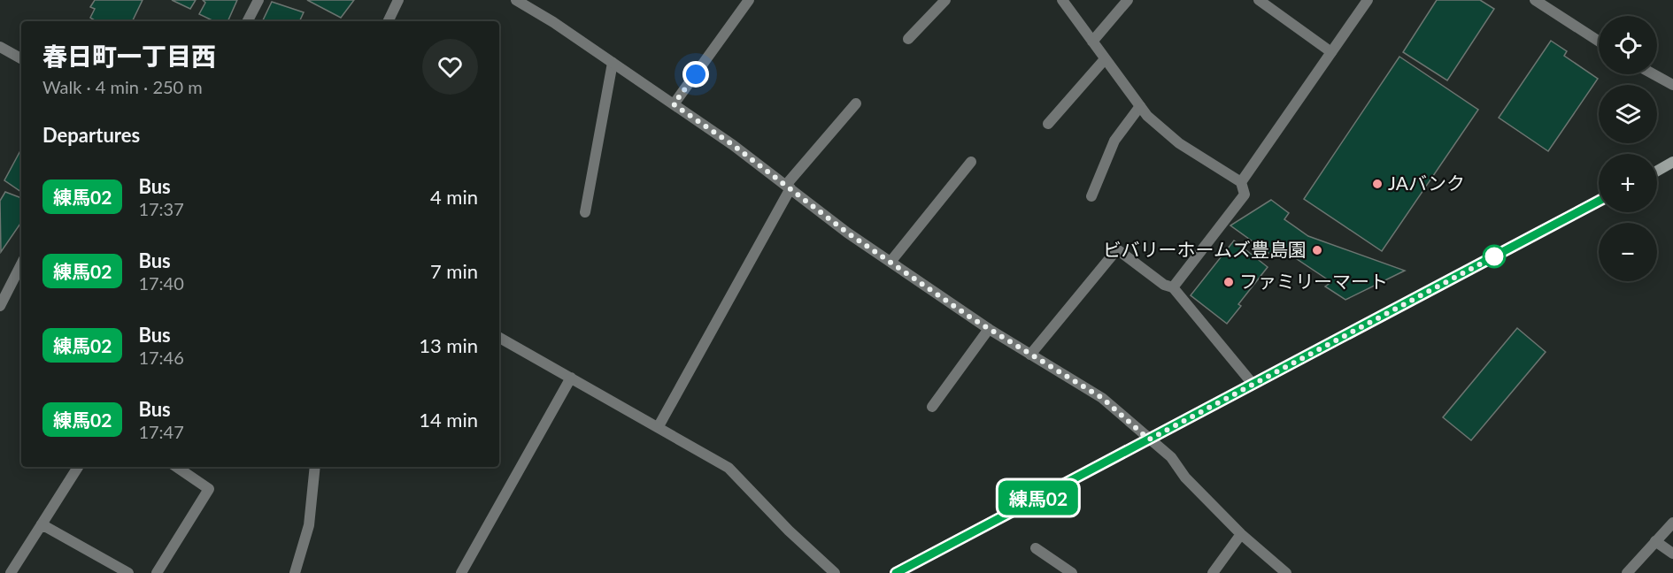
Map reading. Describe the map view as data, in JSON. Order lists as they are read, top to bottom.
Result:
{
  "places": ["JAバンク", "ビバリーホームズ豊島園", "ファミリーマート"],
  "lines": ["bus line 練馬02"],
  "page": {
    "on_map": "練馬02",
    "map_buttons": ["+", "−"],
    "heading": [
      ["春日町一丁目西", "Walk · 4 min · 250 m"],
      "Departures"
    ],
    "list": [
      {
        "mark": "練馬02",
        "name": "Bus",
        "note": "17:37",
        "value": "4 min"
      },
      {
        "mark": "練馬02",
        "name": "Bus",
        "note": "17:40",
        "value": "7 min"
      },
      {
        "mark": "練馬02",
        "name": "Bus",
        "note": "17:46",
        "value": "13 min"
      },
      {
        "mark": "練馬02",
        "name": "Bus",
        "note": "17:47",
        "value": "14 min"
      }
    ]
  }
}
